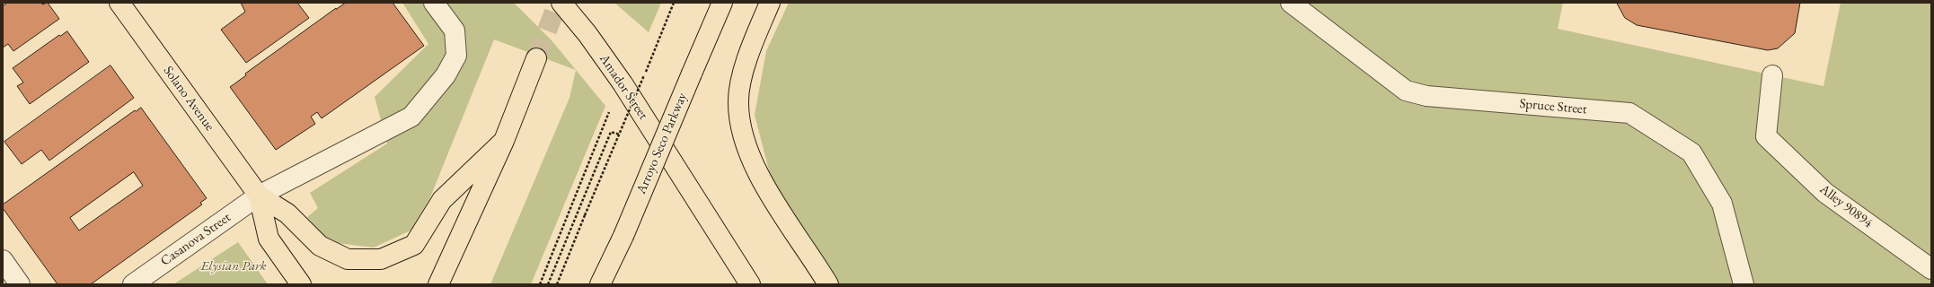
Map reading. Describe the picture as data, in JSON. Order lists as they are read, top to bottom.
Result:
{
  "streets": {
    "main road": ["Amador Street", "Solano Avenue", "Arroyo Seco Parkway"],
    "street": ["Spruce Street", "Alley 90894", "Casanova Street"]
  },
  "crossings": [
    ["Solano Avenue", "Casanova Street"]
  ],
  "parks": ["Elysian Park"]
}
